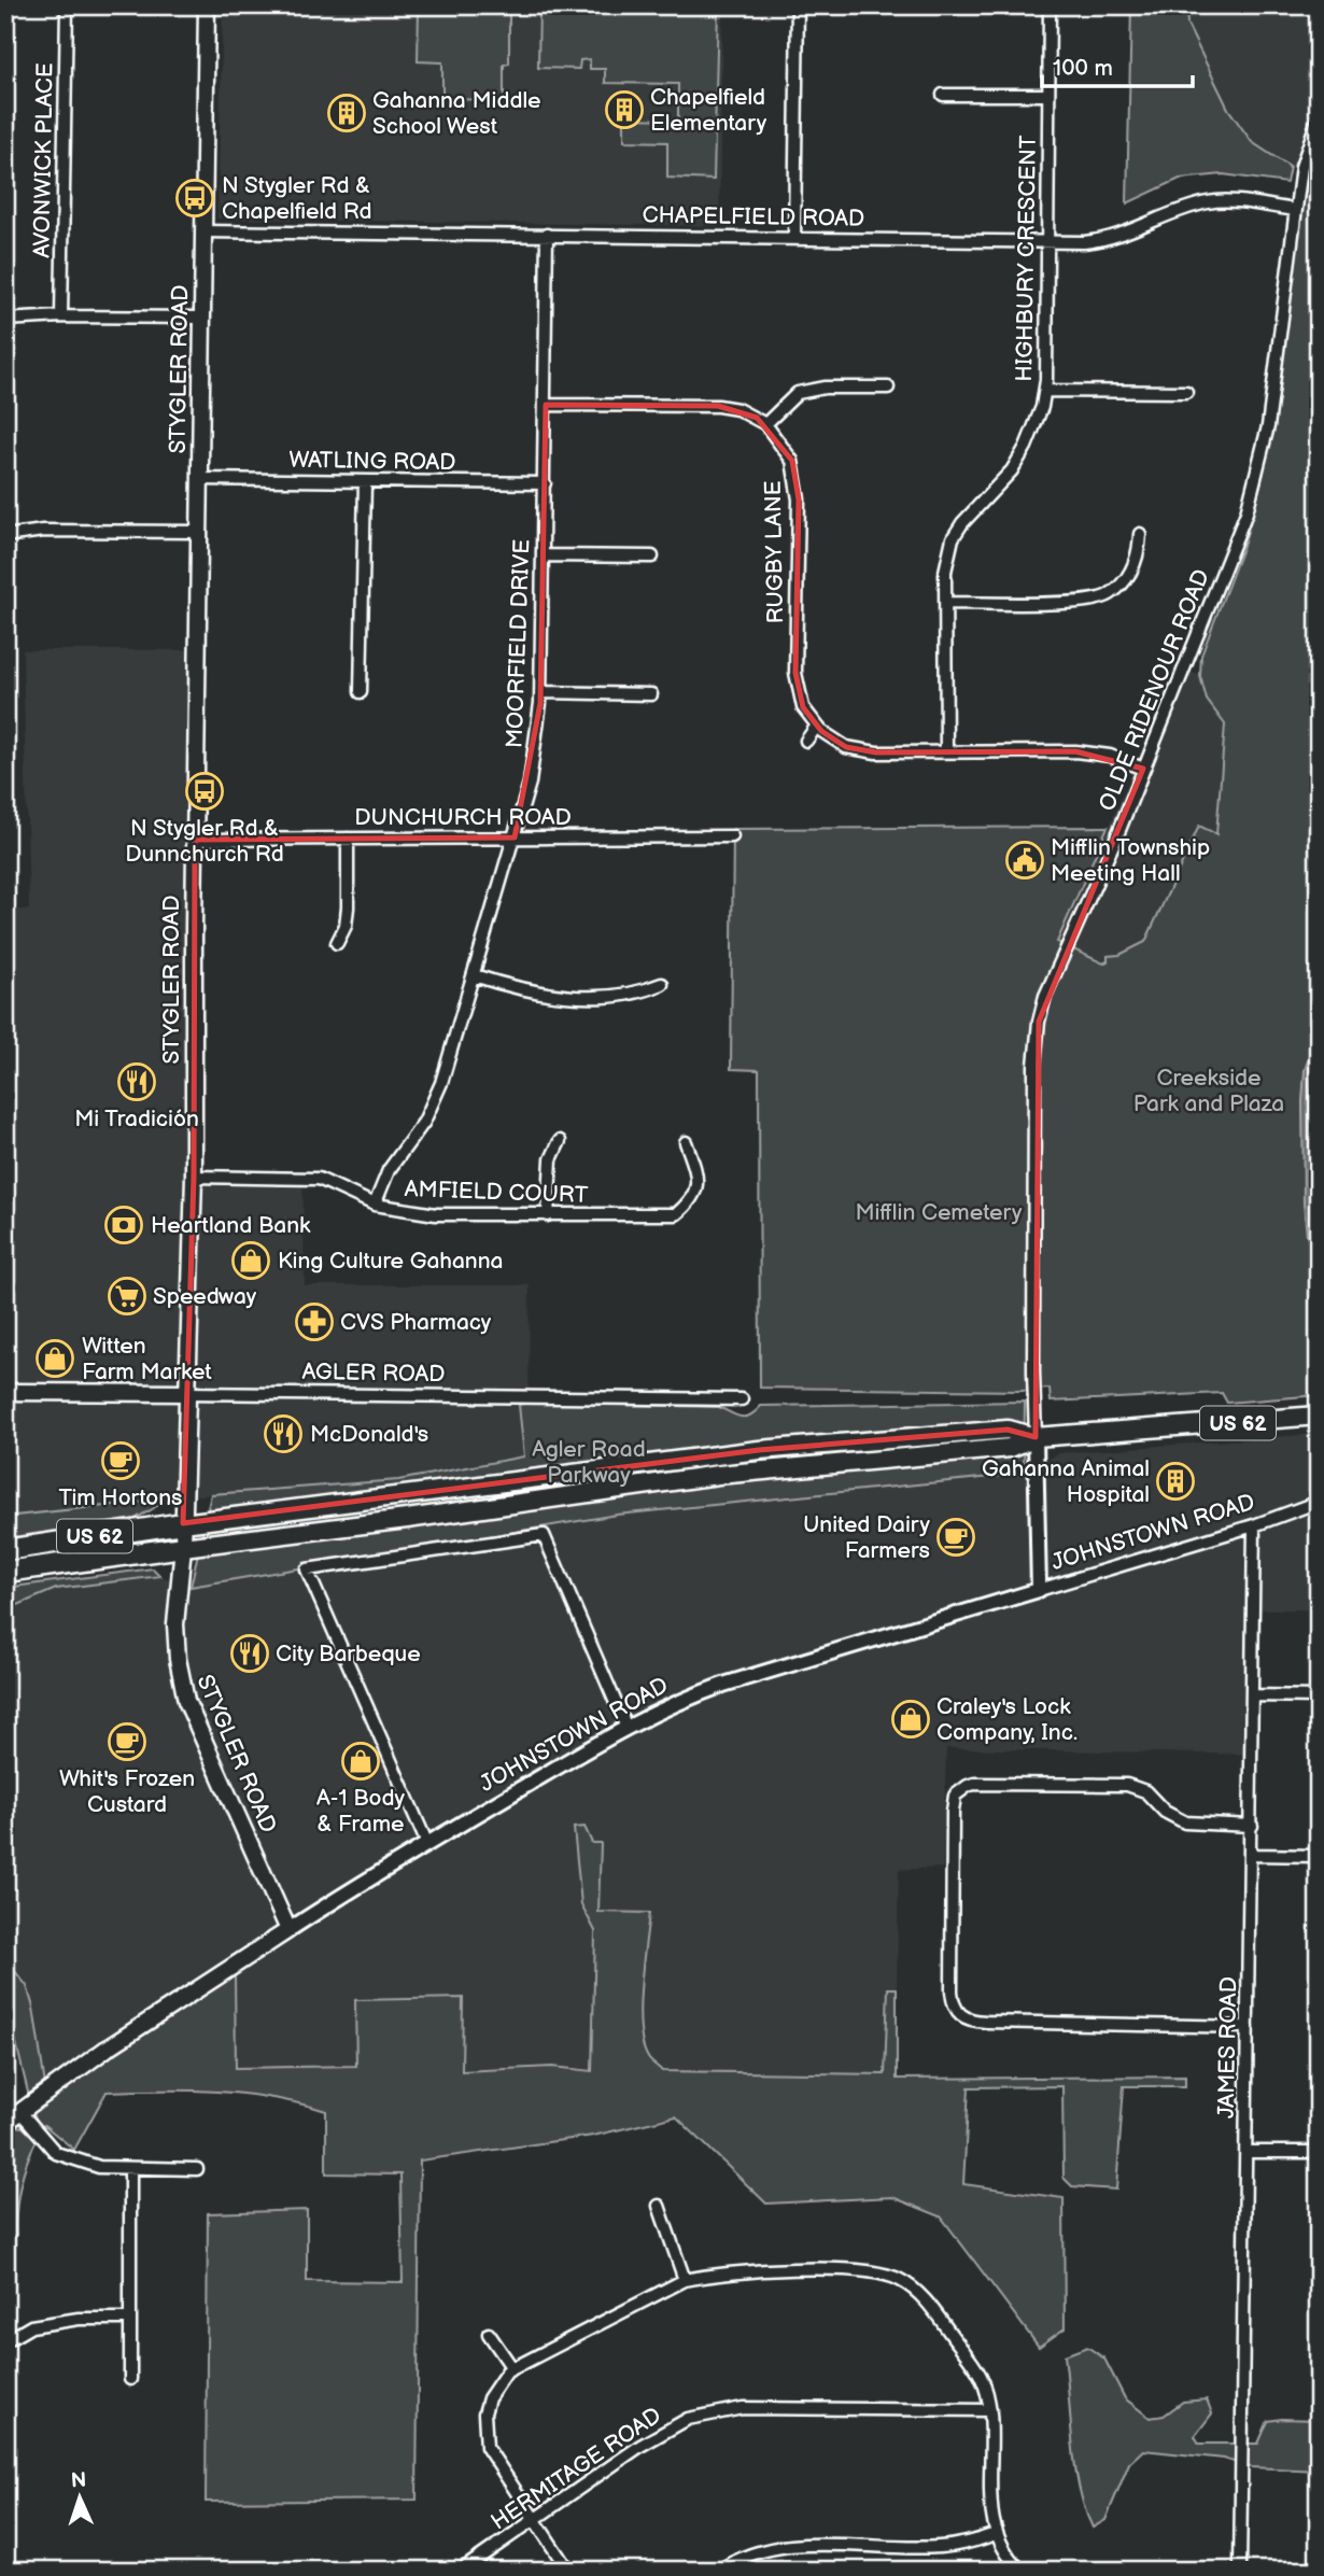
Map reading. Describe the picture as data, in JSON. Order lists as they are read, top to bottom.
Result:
{
  "streets": {
    "highway": ["US 62"],
    "main road": ["STYGLER ROAD", "AGLER ROAD", "JOHNSTOWN ROAD"],
    "street": [
      "AVONWICK PLACE",
      "CHAPELFIELD ROAD",
      "HIGHBURY CRESCENT",
      "WATLING ROAD",
      "RUGBY LANE",
      "MOORFIELD DRIVE",
      "OLDE RIDENOUR ROAD",
      "DUNCHURCH ROAD",
      "AMFIELD COURT",
      "JAMES ROAD",
      "HERMITAGE ROAD"
    ]
  },
  "crossings": [
    ["CHAPELFIELD ROAD", "HIGHBURY CRESCENT"],
    ["CHAPELFIELD ROAD", "STYGLER ROAD"],
    ["CHAPELFIELD ROAD", "MOORFIELD DRIVE"],
    ["CHAPELFIELD ROAD", "OLDE RIDENOUR ROAD"],
    ["HIGHBURY CRESCENT", "RUGBY LANE"],
    ["STYGLER ROAD", "WATLING ROAD"],
    ["STYGLER ROAD", "DUNCHURCH ROAD"],
    ["STYGLER ROAD", "AMFIELD COURT"],
    ["STYGLER ROAD", "AGLER ROAD"],
    ["STYGLER ROAD", "US 62"],
    ["STYGLER ROAD", "JOHNSTOWN ROAD"],
    ["WATLING ROAD", "MOORFIELD DRIVE"],
    ["RUGBY LANE", "MOORFIELD DRIVE"],
    ["RUGBY LANE", "OLDE RIDENOUR ROAD"],
    ["MOORFIELD DRIVE", "DUNCHURCH ROAD"],
    ["MOORFIELD DRIVE", "AMFIELD COURT"],
    ["OLDE RIDENOUR ROAD", "US 62"],
    ["OLDE RIDENOUR ROAD", "JOHNSTOWN ROAD"],
    ["JOHNSTOWN ROAD", "JAMES ROAD"]
  ],
  "parks": ["Creekside Park and Plaza", "Mifflin Cemetery", "Agler Road Parkway"],
  "places": {
    "building": ["Chapelfield Elementary", "Gahanna Middle School West", "Gahanna Animal Hospital"],
    "bus stop": ["N Stygler Rd & Chapelfield Rd", "N Stygler Rd & Dunnchurch Rd"],
    "public building": ["Mifflin Township Meeting Hall"],
    "restaurant": ["Mi Tradición", "McDonald's", "City Barbeque"],
    "bank": ["Heartland Bank"],
    "shop": [
      "King Culture Gahanna",
      "Witten Farm Market",
      "Craley's Lock Company, Inc.",
      "A-1 Body & Frame"
    ],
    "supermarket": ["Speedway"],
    "pharmacy": ["CVS Pharmacy"],
    "cafe": ["Tim Hortons", "United Dairy Farmers", "Whit's Frozen Custard"]
  },
  "scale_bar": "100 m",
  "north": "top"
}
